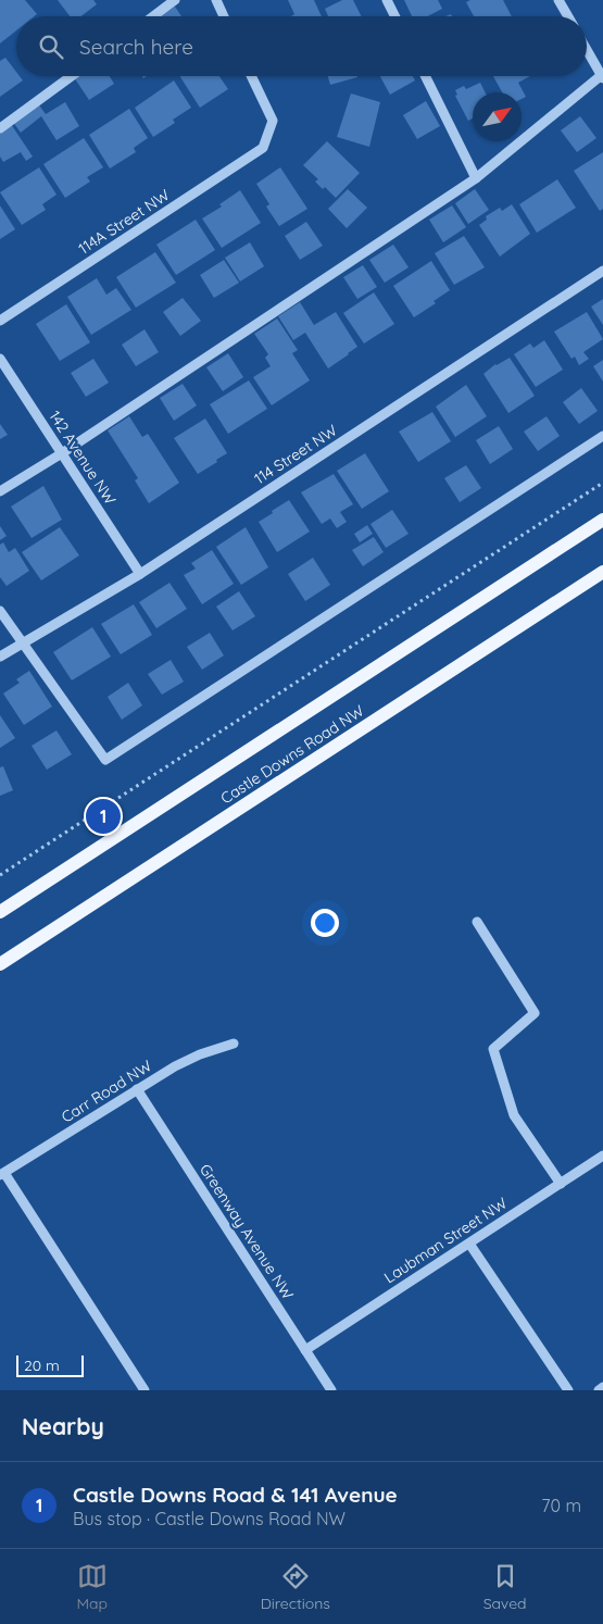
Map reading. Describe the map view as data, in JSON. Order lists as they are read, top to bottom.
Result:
{
  "streets": {
    "main road": ["Castle Downs Road NW"],
    "street": [
      "114A Street NW",
      "114 Street NW",
      "142 Avenue NW",
      "Carr Road NW",
      "Greenway Avenue NW",
      "Laubman Street NW"
    ]
  },
  "crossings": [
    ["114 Street NW", "142 Avenue NW"],
    ["Carr Road NW", "Greenway Avenue NW"],
    ["Greenway Avenue NW", "Laubman Street NW"]
  ],
  "scale_bar": "20 m",
  "north": "top right",
  "page": {
    "search": "Search here",
    "pins": "1",
    "scale": "20 m",
    "heading": "Nearby",
    "list": [
      {
        "mark": "1",
        "name": "Castle Downs Road & 141 Avenue",
        "note": "Bus stop · Castle Downs Road NW",
        "value": "70 m"
      }
    ],
    "nav": ["Map", "Directions", "Saved"]
  }
}
